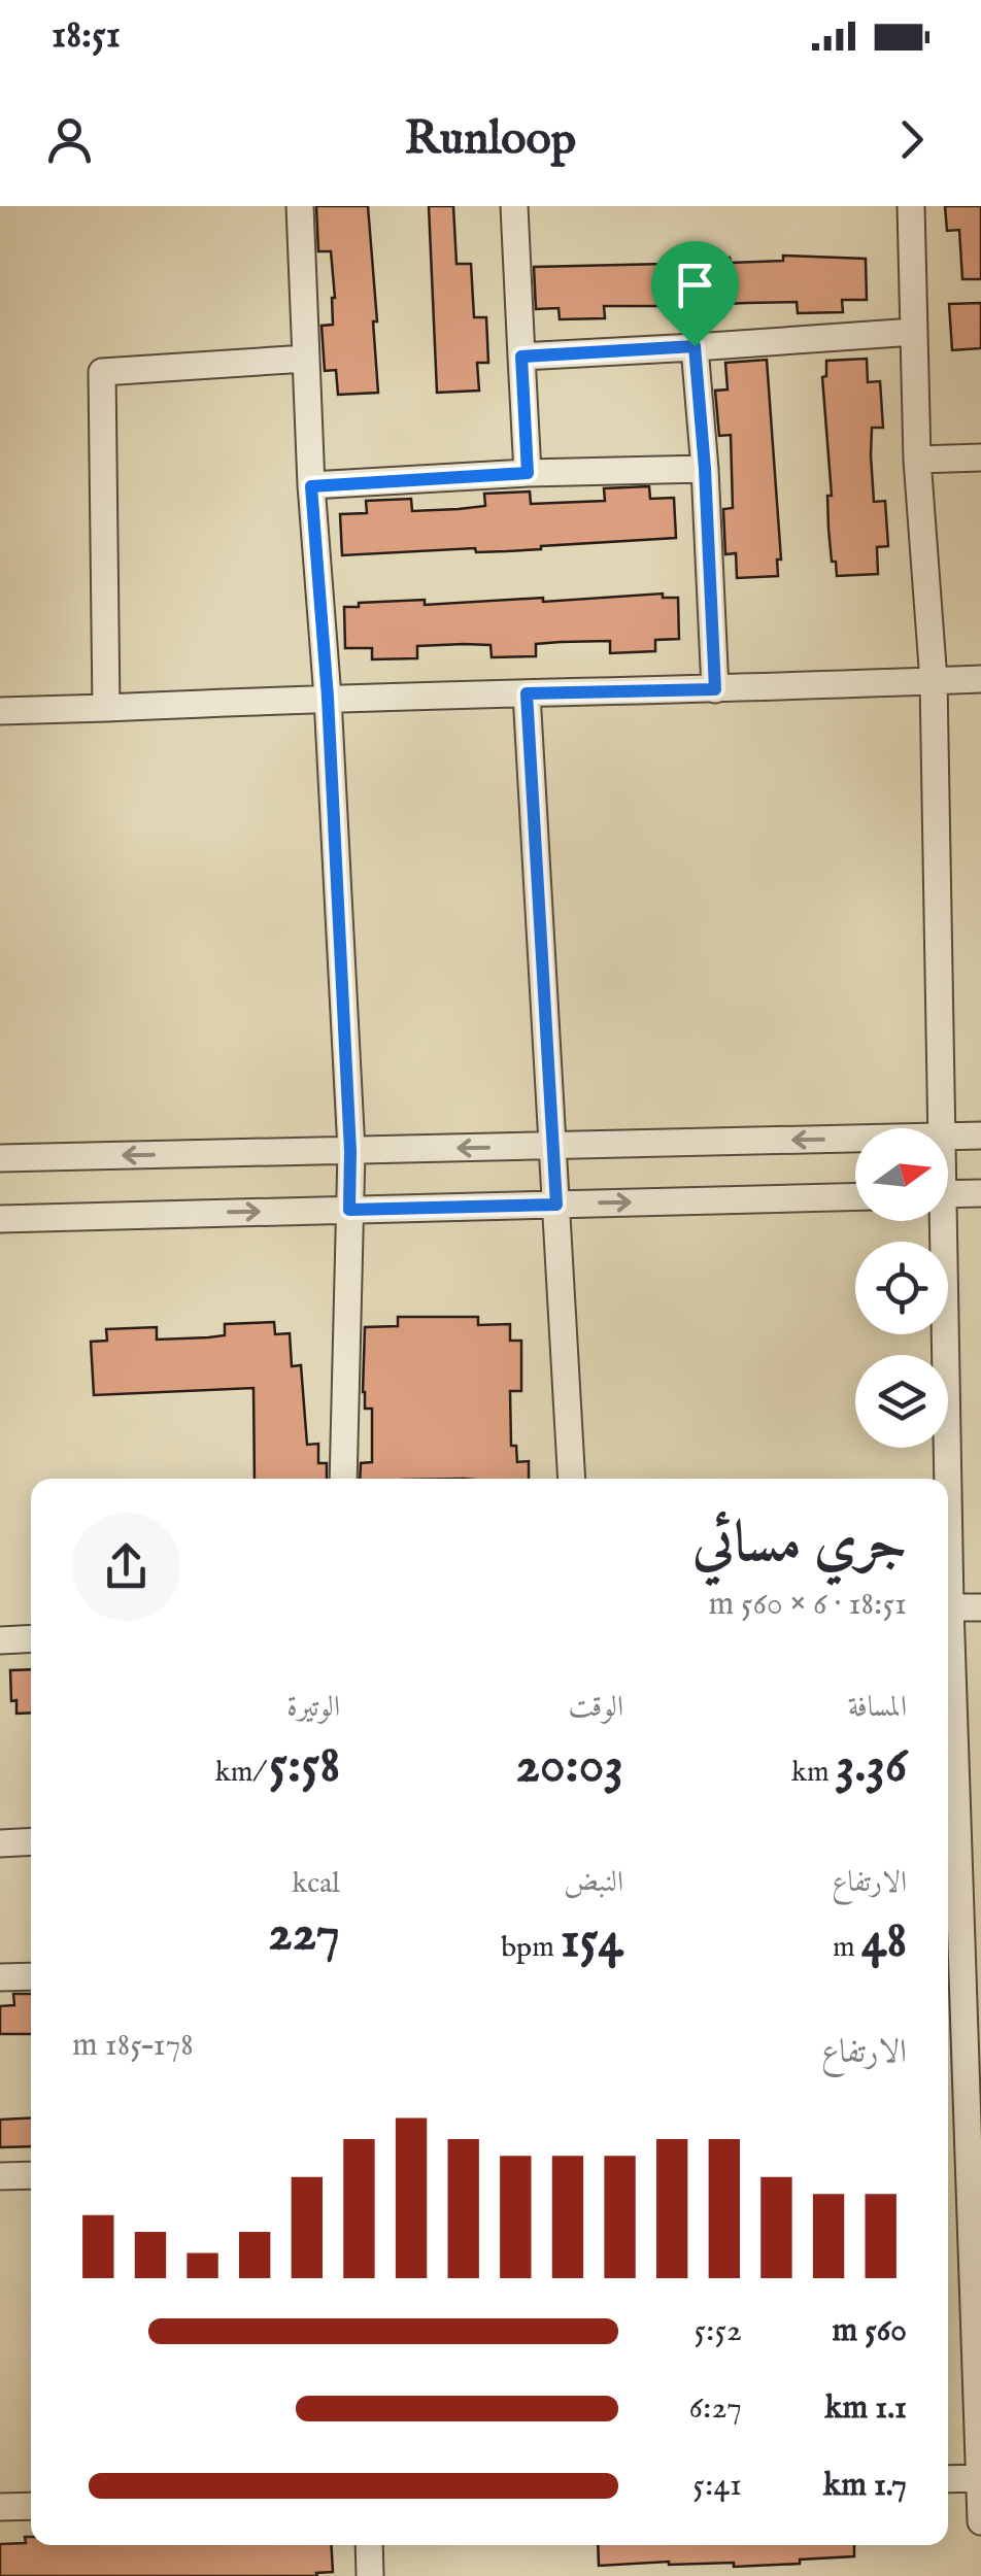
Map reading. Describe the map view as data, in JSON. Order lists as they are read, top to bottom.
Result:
{
  "north": "right",
  "page": {
    "status": "18:51",
    "header": "Runloop",
    "heading": ["جري مسائي", "18:51 · 6 × 560 m"],
    "stats": [
      ["المسافة", "3.36 km"],
      ["الوقت", "20:03"],
      ["الوتيرة", "5:58 /km"],
      ["الارتفاع", "48 m"],
      ["النبض", "154 bpm"],
      ["kcal", "227"]
    ],
    "chart": ["الارتفاع", "178–185 m"],
    "list": [
      {
        "name": "560 m",
        "note": "5:52"
      },
      {
        "name": "1.1 km",
        "note": "6:27"
      },
      {
        "name": "1.7 km",
        "note": "5:41"
      }
    ]
  }
}
